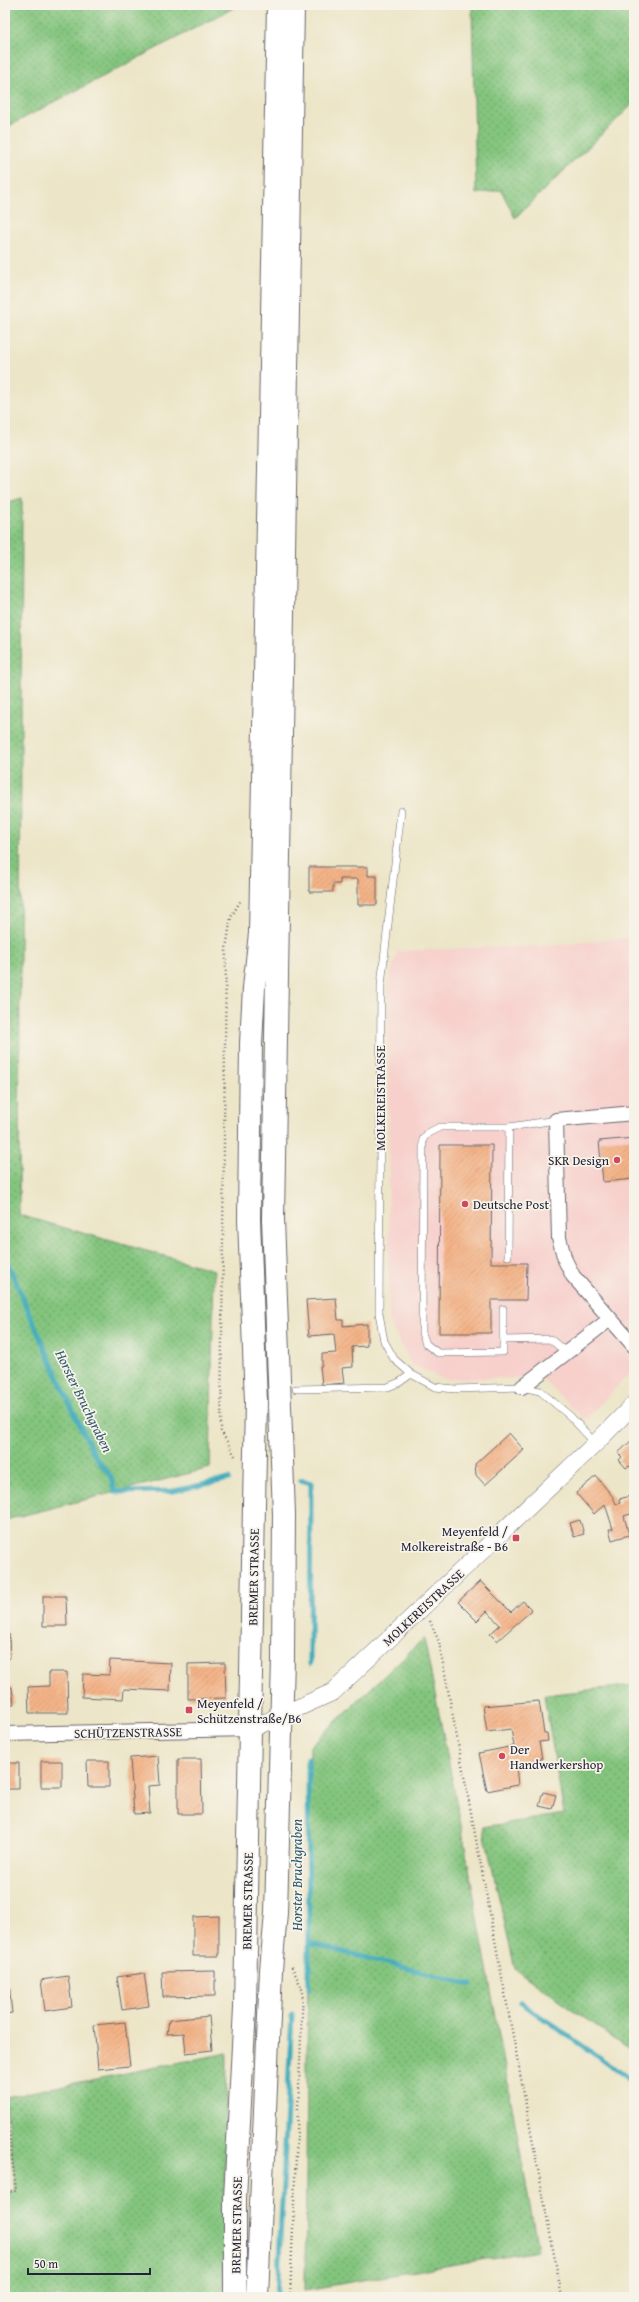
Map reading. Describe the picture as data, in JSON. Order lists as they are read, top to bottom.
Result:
{
  "streets": {
    "main road": ["BREMER STRASSE"],
    "street": ["MOLKEREISTRASSE", "SCHÜTZENSTRASSE"]
  },
  "crossings": [
    ["MOLKEREISTRASSE", "BREMER STRASSE"],
    ["MOLKEREISTRASSE", "SCHÜTZENSTRASSE"],
    ["BREMER STRASSE", "SCHÜTZENSTRASSE"]
  ],
  "water": ["Horster Bruchgraben"],
  "places": {
    "other": ["SKR Design", "Deutsche Post", "Der Handwerkershop"],
    "transit": ["Meyenfeld / Molkereistraße - B6", "Meyenfeld / Schützenstraße/B6"]
  },
  "scale_bar": "50 m"
}
